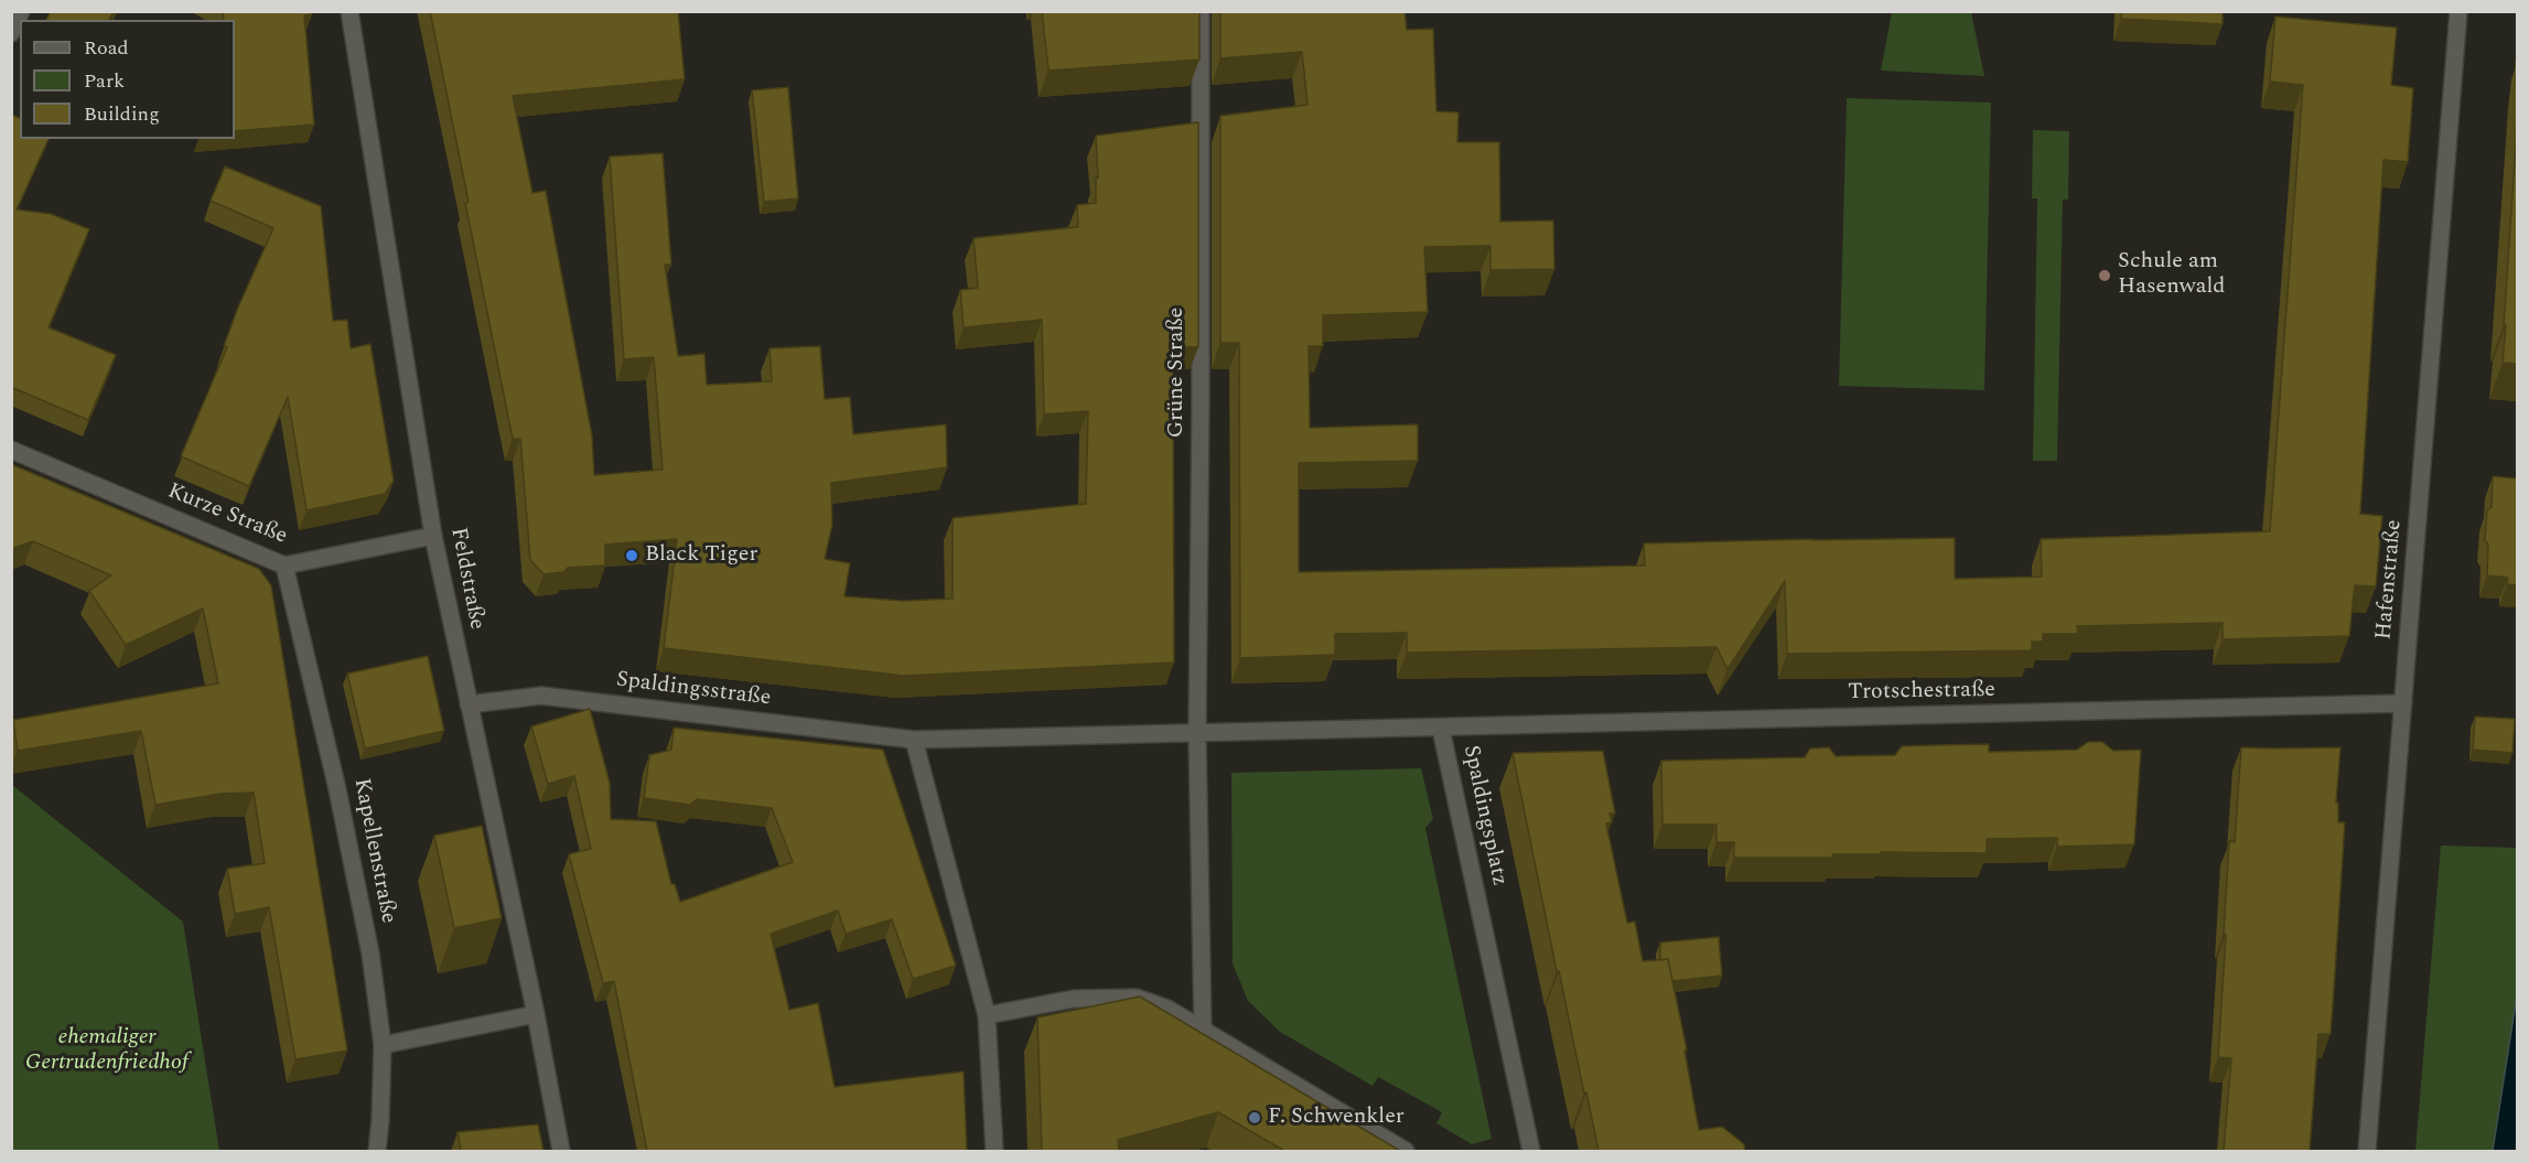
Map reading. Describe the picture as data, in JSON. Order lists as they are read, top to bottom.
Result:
{
  "streets": {
    "street": [
      "Grüne Straße",
      "Kurze Straße",
      "Feldstraße",
      "Hafenstraße",
      "Spaldingsstraße",
      "Trotschestraße",
      "Spaldingsplatz",
      "Kapellenstraße"
    ]
  },
  "crossings": [
    ["Grüne Straße", "Spaldingsplatz"],
    ["Kurze Straße", "Feldstraße"],
    ["Kurze Straße", "Kapellenstraße"],
    ["Feldstraße", "Spaldingsstraße"],
    ["Hafenstraße", "Trotschestraße"],
    ["Spaldingsstraße", "Spaldingsplatz"],
    ["Trotschestraße", "Spaldingsplatz"]
  ],
  "parks": ["ehemaliger Gertrudenfriedhof"],
  "places": ["Schule am Hasenwald", "Black Tiger", "F. Schwenkler"],
  "legend": ["Road", "Park", "Building"]
}
